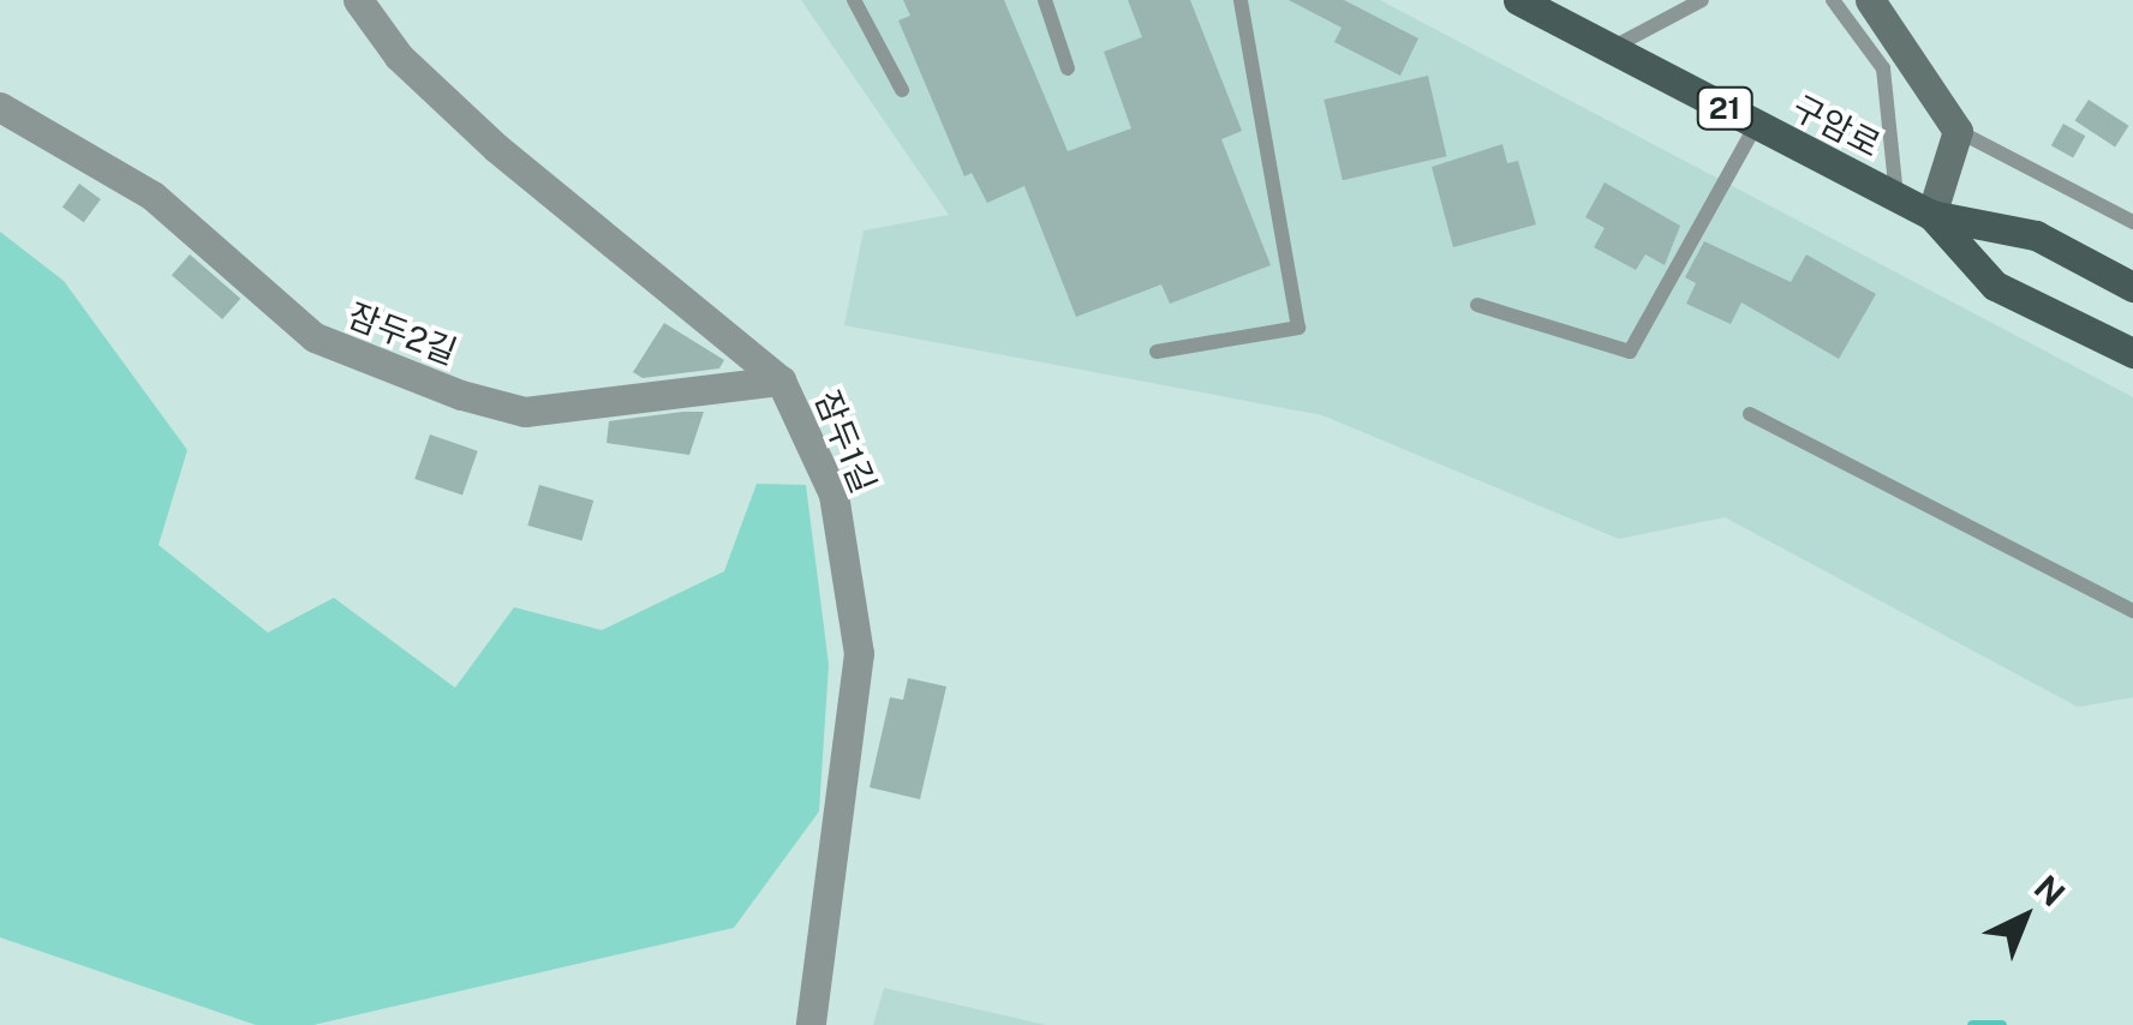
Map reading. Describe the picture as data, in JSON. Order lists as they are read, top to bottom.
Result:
{
  "streets": {
    "main road": ["21", "구암로"],
    "street": ["잠두2길", "잠두1길"]
  },
  "crossings": [
    ["잠두2길", "잠두1길"]
  ],
  "north": "top right"
}
